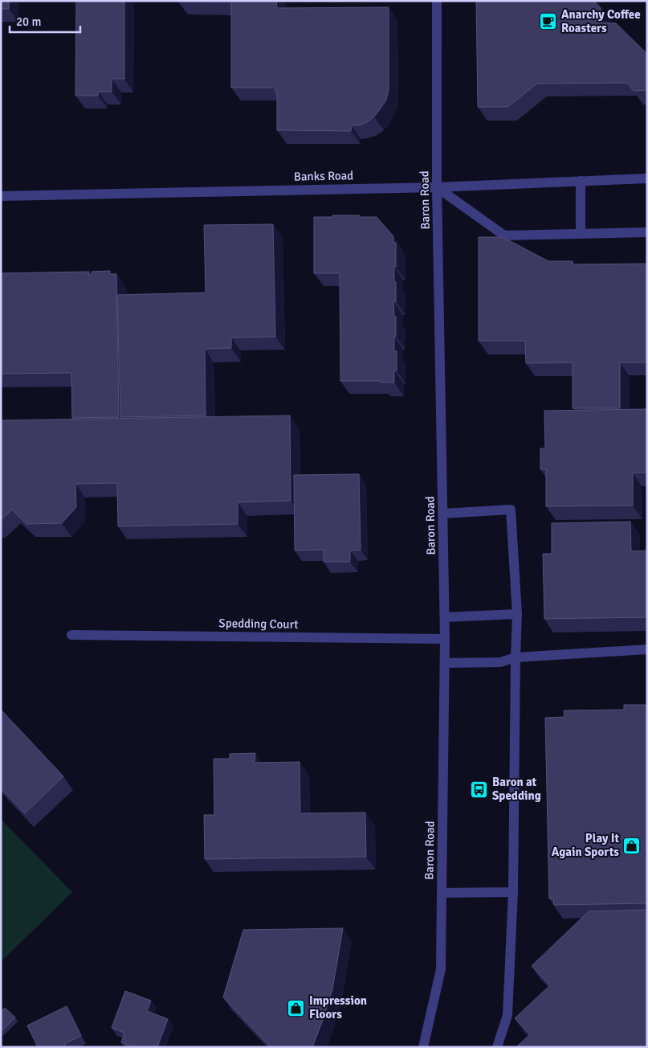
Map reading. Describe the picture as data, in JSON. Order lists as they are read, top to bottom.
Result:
{
  "streets": {
    "street": ["Banks Road", "Baron Road", "Spedding Court"]
  },
  "crossings": [
    ["Banks Road", "Baron Road"],
    ["Baron Road", "Spedding Court"]
  ],
  "places": {
    "cafe": ["Anarchy Coffee Roasters"],
    "bus stop": ["Baron at Spedding"],
    "shop": ["Play It Again Sports", "Impression Floors"]
  },
  "scale_bar": "20 m"
}
